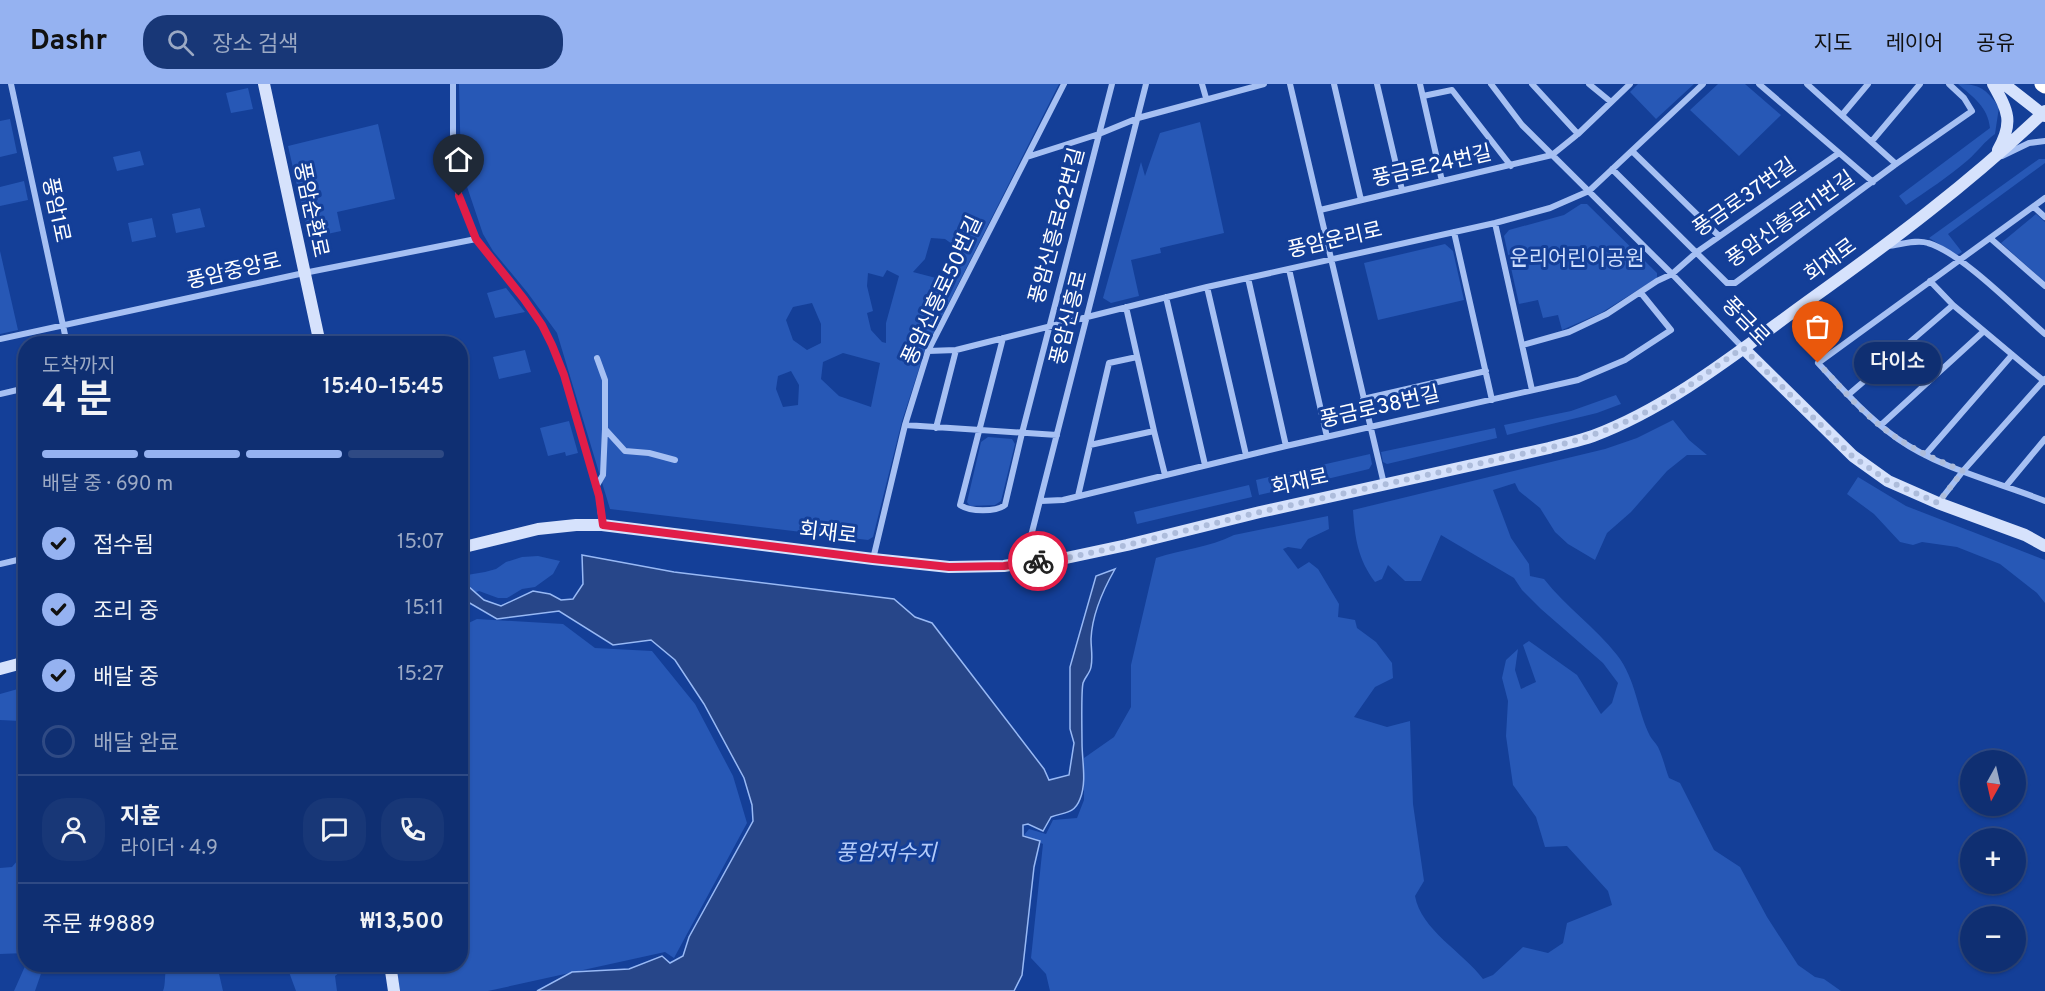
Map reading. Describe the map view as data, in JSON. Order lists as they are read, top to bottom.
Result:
{
  "streets": {
    "main road": ["풍암순환로", "회재로", "풍금로"],
    "street": [
      "풍금로24번길",
      "풍금로37번길",
      "풍암1로",
      "풍암신흥로11번길",
      "풍암신흥로62번길",
      "풍암운리로",
      "풍암중앙로",
      "풍암신흥로50번길",
      "풍암신흥로",
      "풍금로38번길"
    ]
  },
  "crossings": [
    ["풍금로24번길", "풍금로"],
    ["풍금로37번길", "풍암신흥로11번길"],
    ["풍금로37번길", "풍금로"],
    ["풍암1로", "풍암중앙로"],
    ["풍암순환로", "풍암중앙로"],
    ["풍암신흥로11번길", "풍암운리로"],
    ["풍암신흥로62번길", "풍암운리로"],
    ["풍암신흥로62번길", "풍암신흥로50번길"],
    ["풍암신흥로62번길", "풍암신흥로"],
    ["풍암운리로", "풍암신흥로50번길"],
    ["풍암운리로", "풍암신흥로"],
    ["풍암운리로", "풍금로"],
    ["회재로", "풍암신흥로50번길"],
    ["회재로", "풍암신흥로"],
    ["회재로", "풍금로"],
    ["풍암신흥로", "풍금로38번길"]
  ],
  "water": ["풍암저수지"],
  "parks": ["운리어린이공원"],
  "places": ["다이소"],
  "north": "bottom",
  "page": {
    "header": "Dashr",
    "search": "장소 검색",
    "nav": ["지도", "레이어", "공유"],
    "heading": ["4 분", "도착까지", "15:40–15:45"],
    "panel": [
      "지훈",
      "라이더 · 4.9",
      "주문 #9889",
      "₩13,500"
    ],
    "bubble": "다이소",
    "bar": "배달 중 · 690 m",
    "list": [
      ["접수됨", "15:07"],
      ["조리 중", "15:11"],
      ["배달 중", "15:27"],
      "배달 완료"
    ],
    "map_buttons": ["+", "−"]
  }
}
